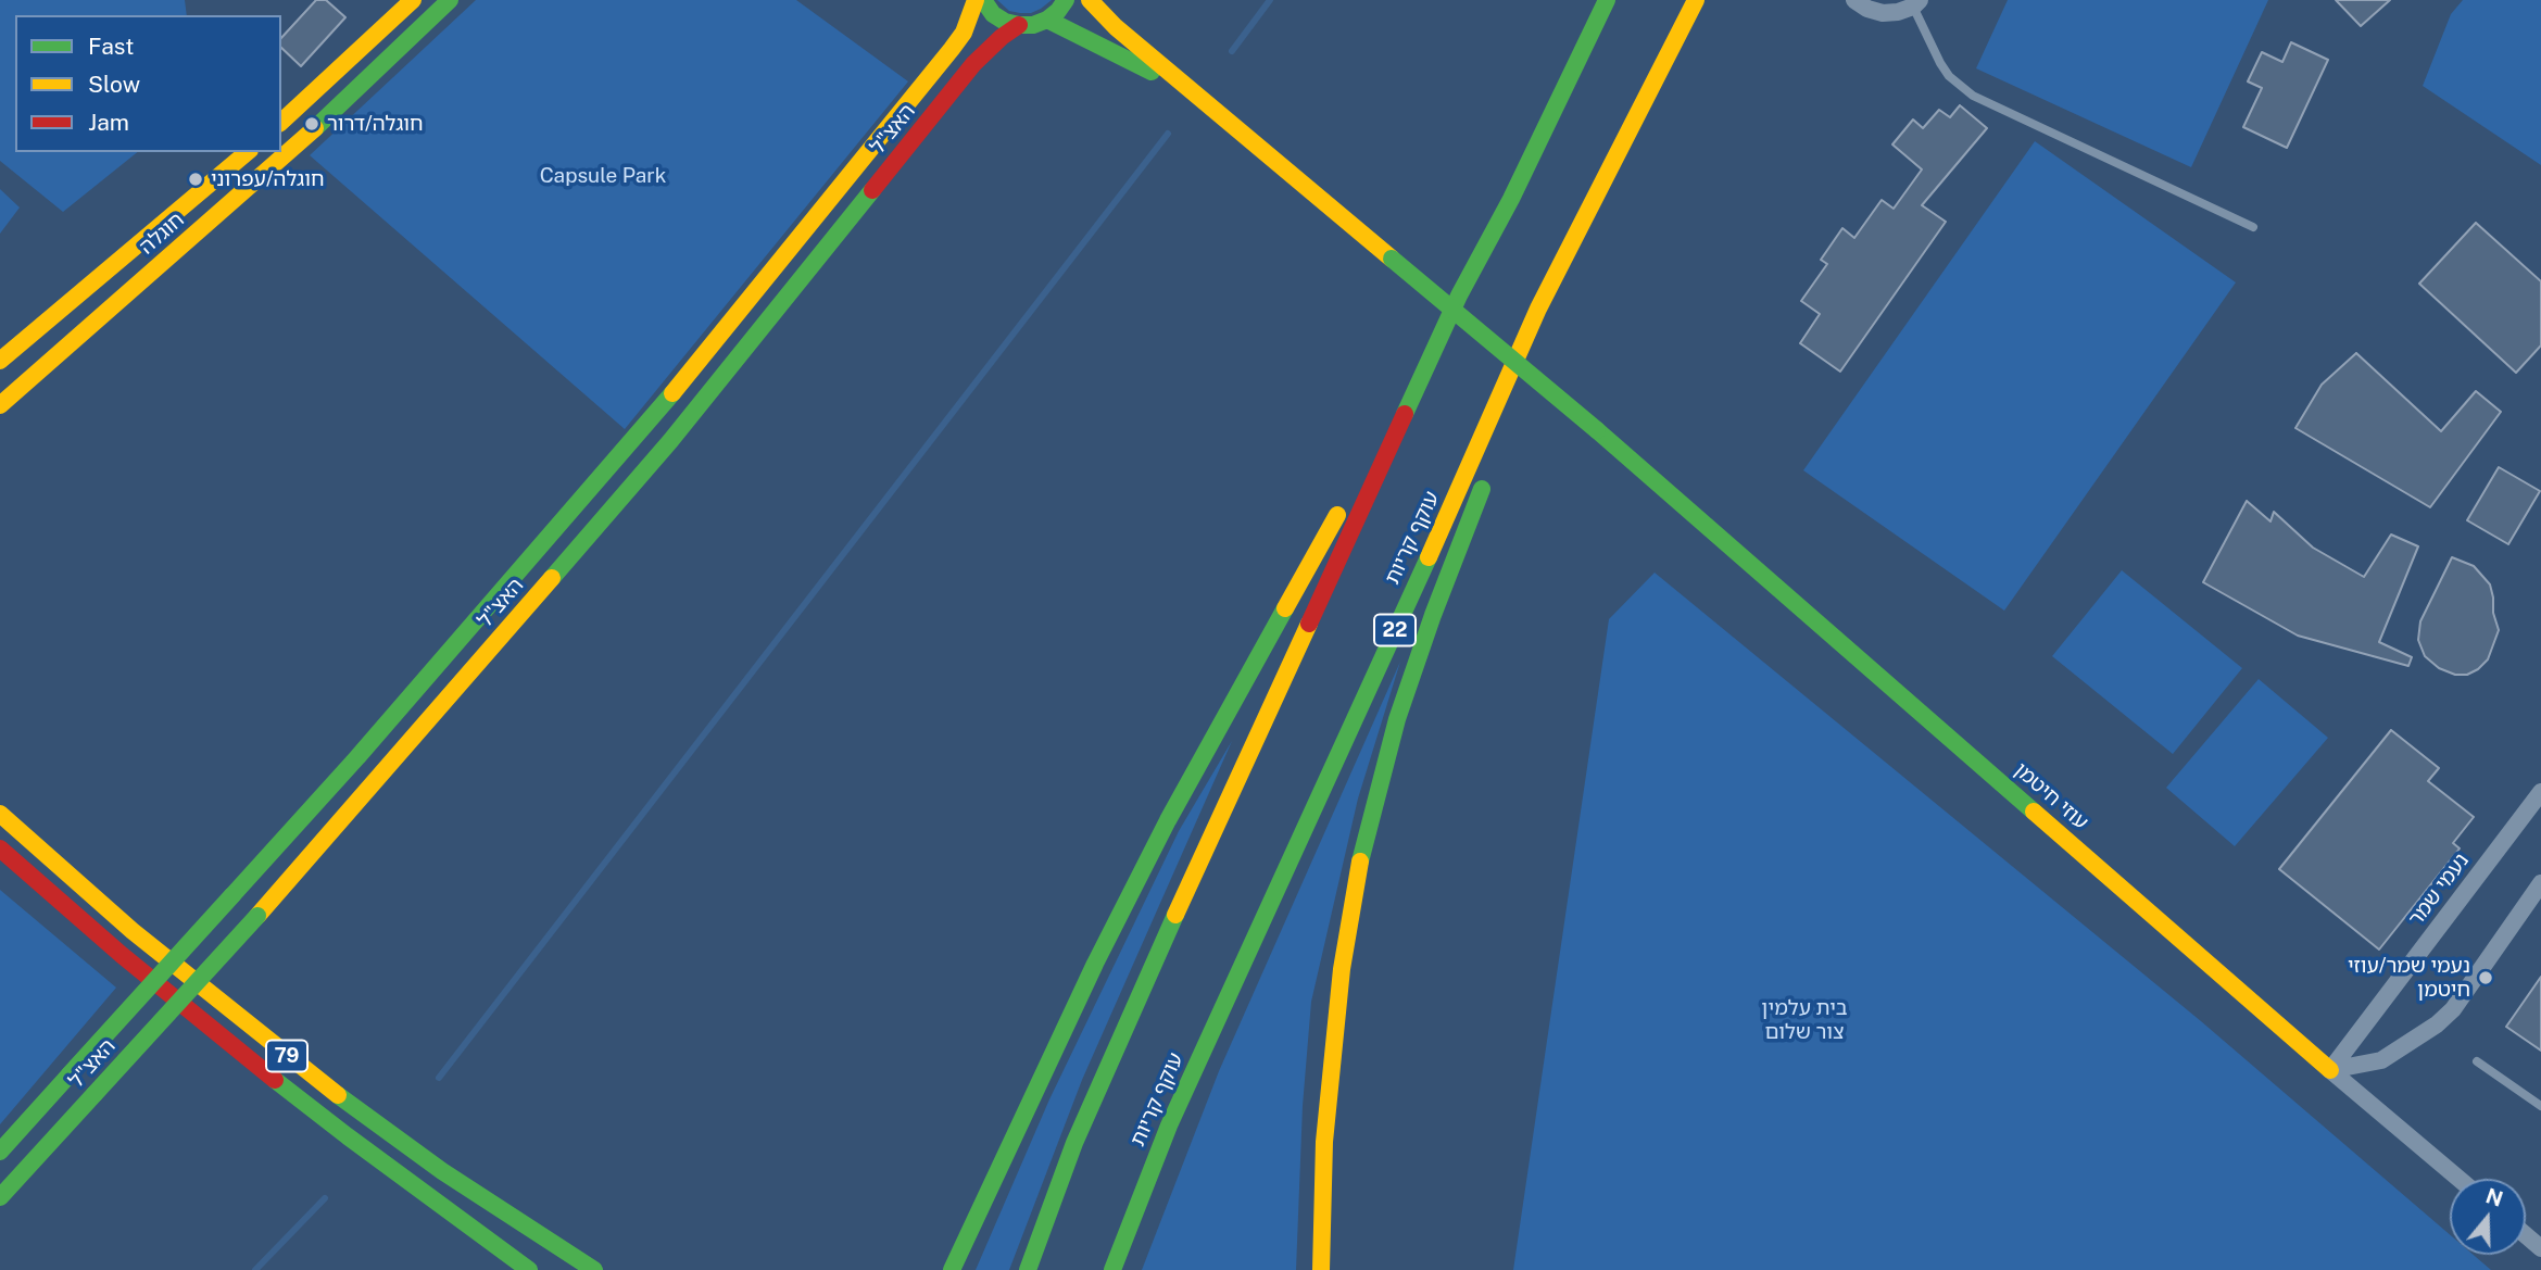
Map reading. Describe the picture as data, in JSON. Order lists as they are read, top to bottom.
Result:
{
  "streets": {
    "main road": [
      "האצ\"ל",
      "חוגלה",
      "עוקף קריות",
      "22",
      "עוזי חיטמן",
      "79"
    ],
    "street": ["נעמי שמר"]
  },
  "crossings": [
    ["עוזי חיטמן", "נעמי שמר"]
  ],
  "parks": ["Capsule Park", "בית עלמין צור שלום"],
  "places": ["חוגלה/דרור", "חוגלה/עפרוני", "נעמי שמר/עוזי חיטמן"],
  "legend": ["Fast", "Slow", "Jam"],
  "north": "top"
}
